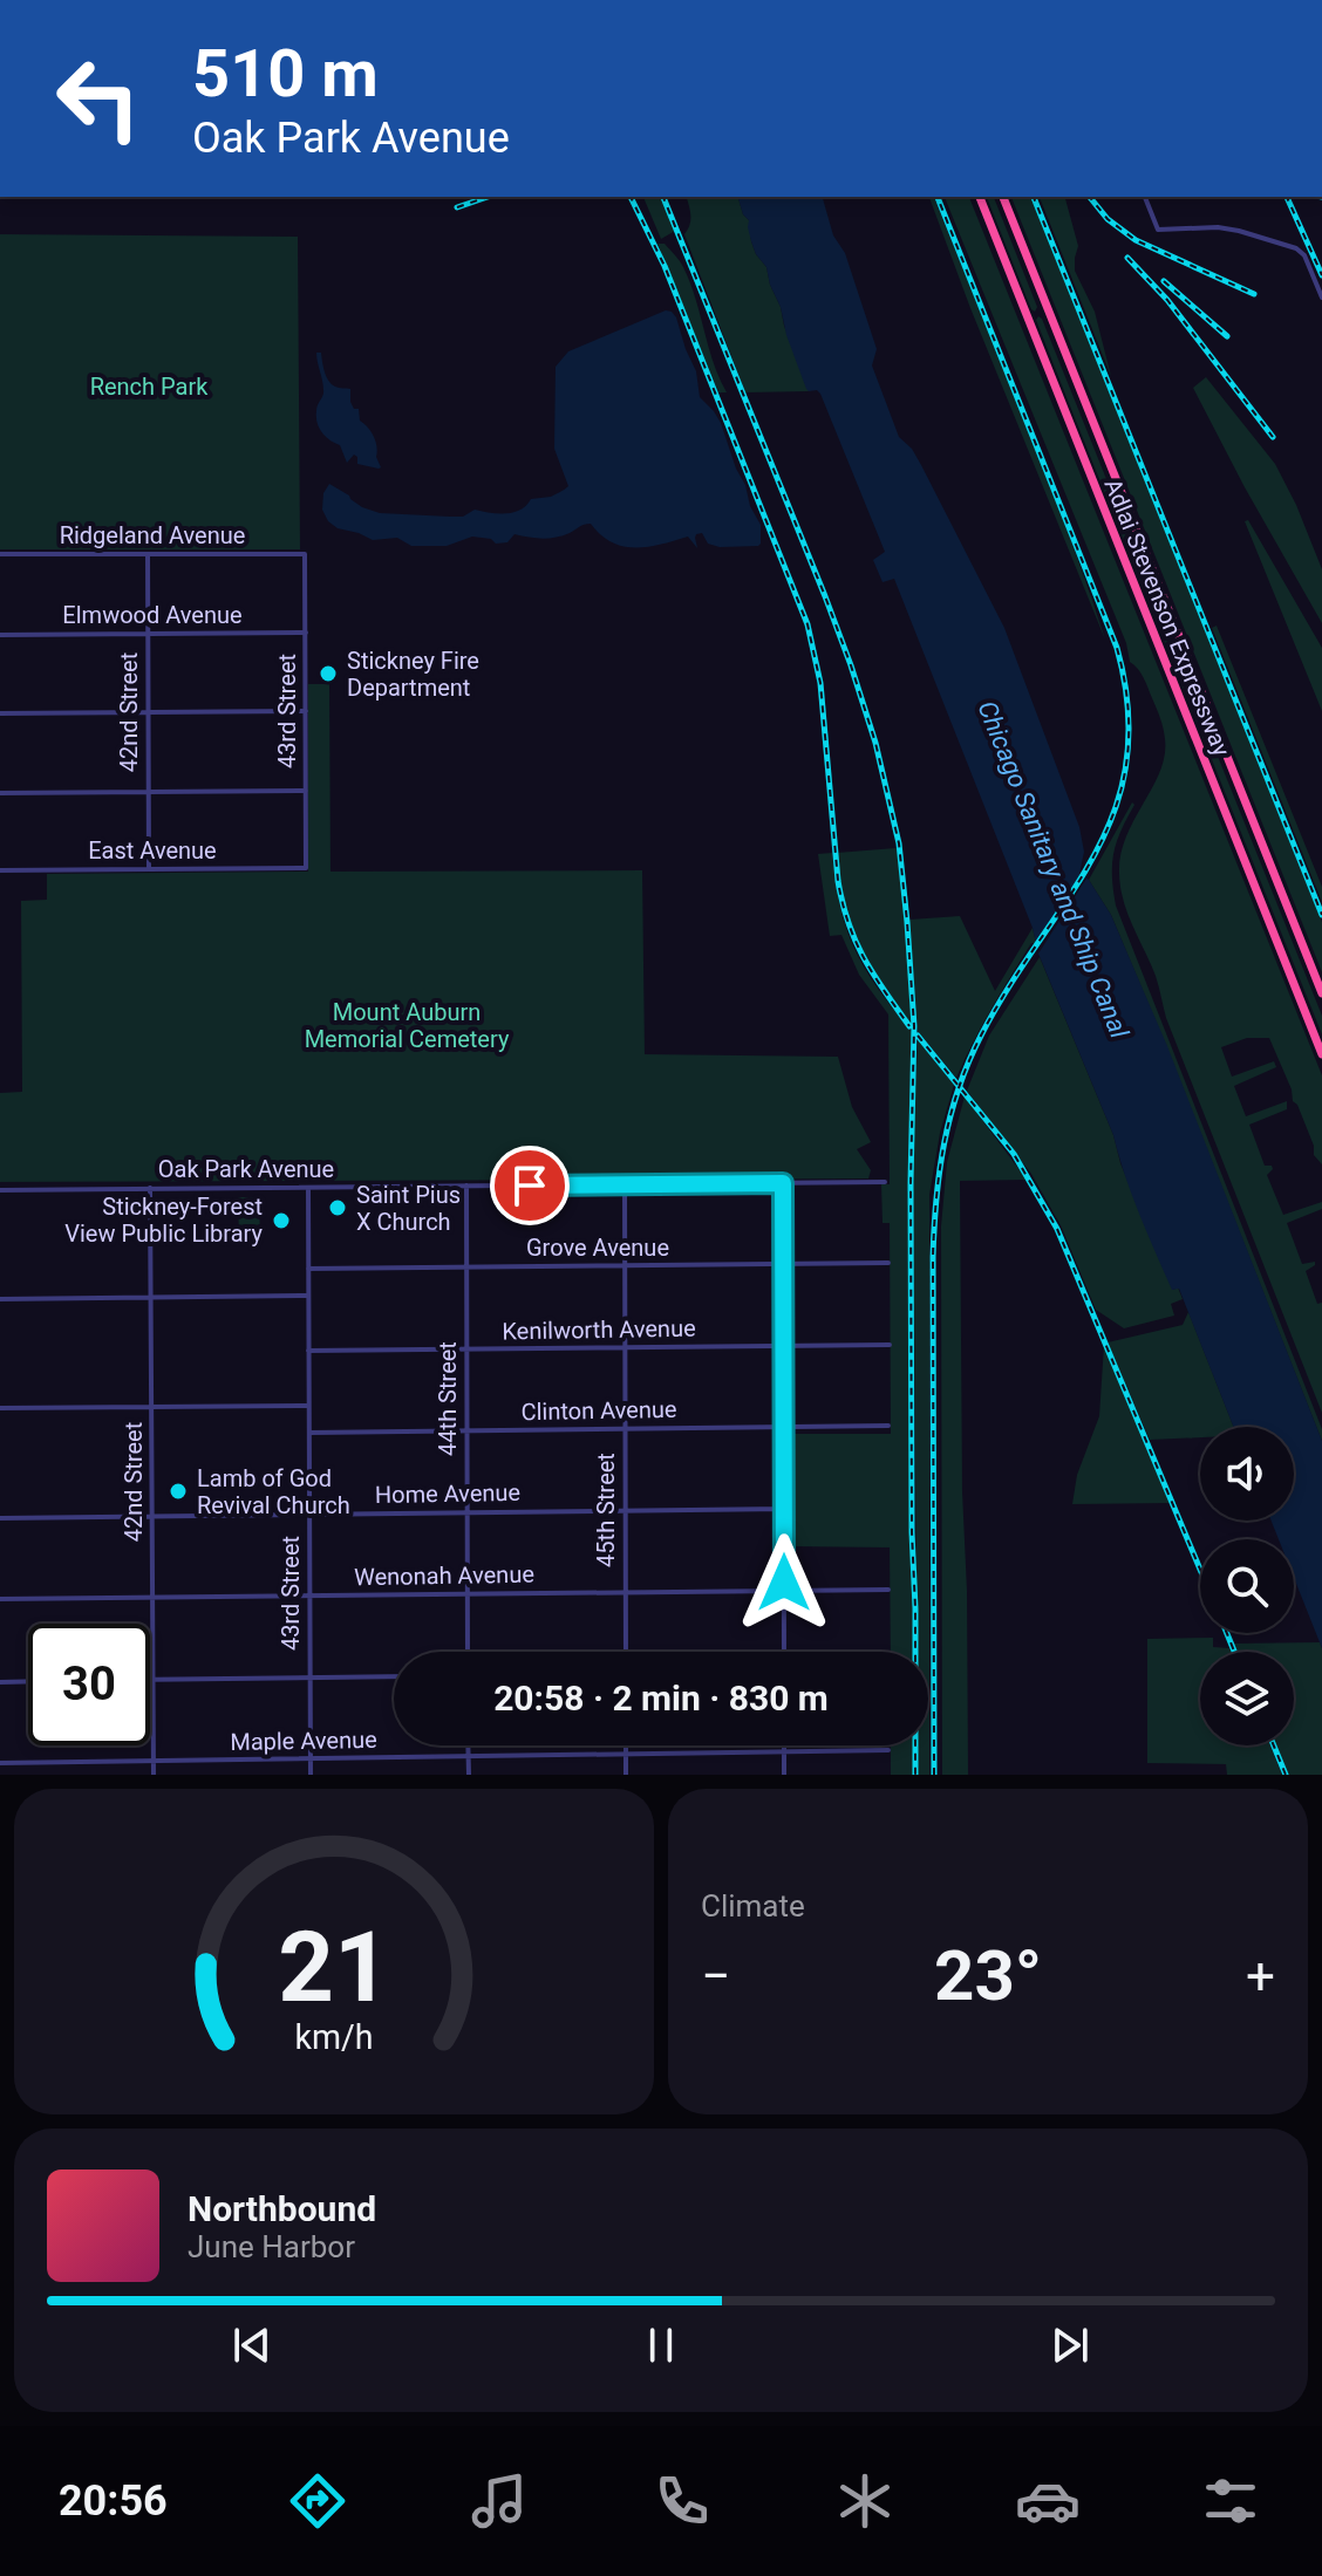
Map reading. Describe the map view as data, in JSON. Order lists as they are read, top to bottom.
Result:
{
  "streets": {
    "highway": ["Adlai Stevenson Expressway"],
    "street": [
      "Ridgeland Avenue",
      "Elmwood Avenue",
      "43rd Street",
      "42nd Street",
      "East Avenue",
      "Oak Park Avenue",
      "Grove Avenue",
      "Kenilworth Avenue",
      "44th Street",
      "Clinton Avenue",
      "Home Avenue",
      "45th Street",
      "Wenonah Avenue",
      "Maple Avenue"
    ]
  },
  "crossings": [
    ["Ridgeland Avenue", "43rd Street"],
    ["Ridgeland Avenue", "42nd Street"],
    ["Elmwood Avenue", "43rd Street"],
    ["Elmwood Avenue", "42nd Street"],
    ["43rd Street", "East Avenue"],
    ["43rd Street", "Oak Park Avenue"],
    ["43rd Street", "Grove Avenue"],
    ["43rd Street", "Kenilworth Avenue"],
    ["43rd Street", "Clinton Avenue"],
    ["43rd Street", "Home Avenue"],
    ["43rd Street", "Wenonah Avenue"],
    ["43rd Street", "Maple Avenue"],
    ["42nd Street", "East Avenue"],
    ["42nd Street", "Oak Park Avenue"],
    ["42nd Street", "Home Avenue"],
    ["42nd Street", "Wenonah Avenue"],
    ["42nd Street", "Maple Avenue"],
    ["Oak Park Avenue", "44th Street"],
    ["Oak Park Avenue", "45th Street"],
    ["Grove Avenue", "44th Street"],
    ["Grove Avenue", "45th Street"],
    ["Kenilworth Avenue", "44th Street"],
    ["Kenilworth Avenue", "45th Street"],
    ["44th Street", "Clinton Avenue"],
    ["44th Street", "Home Avenue"],
    ["44th Street", "Wenonah Avenue"],
    ["Clinton Avenue", "45th Street"],
    ["Home Avenue", "45th Street"],
    ["45th Street", "Wenonah Avenue"]
  ],
  "water": ["Chicago Sanitary and Ship Canal"],
  "parks": ["Rench Park", "Mount Auburn Memorial Cemetery"],
  "places": [
    "Stickney Fire Department",
    "Saint Pius X Church",
    "Stickney-Forest View Public Library",
    "Lamb of God Revival Church"
  ],
  "page": {
    "turn": ["510 m", "Oak Park Avenue"],
    "limit": "30",
    "trip": "20:58 · 2 min · 830 m",
    "tile": "Climate",
    "heat": ["−", "23°", "+"],
    "song": ["Northbound", "June Harbor"],
    "tabs": "20:56",
    "gauge": ["21", "km/h"]
  }
}
